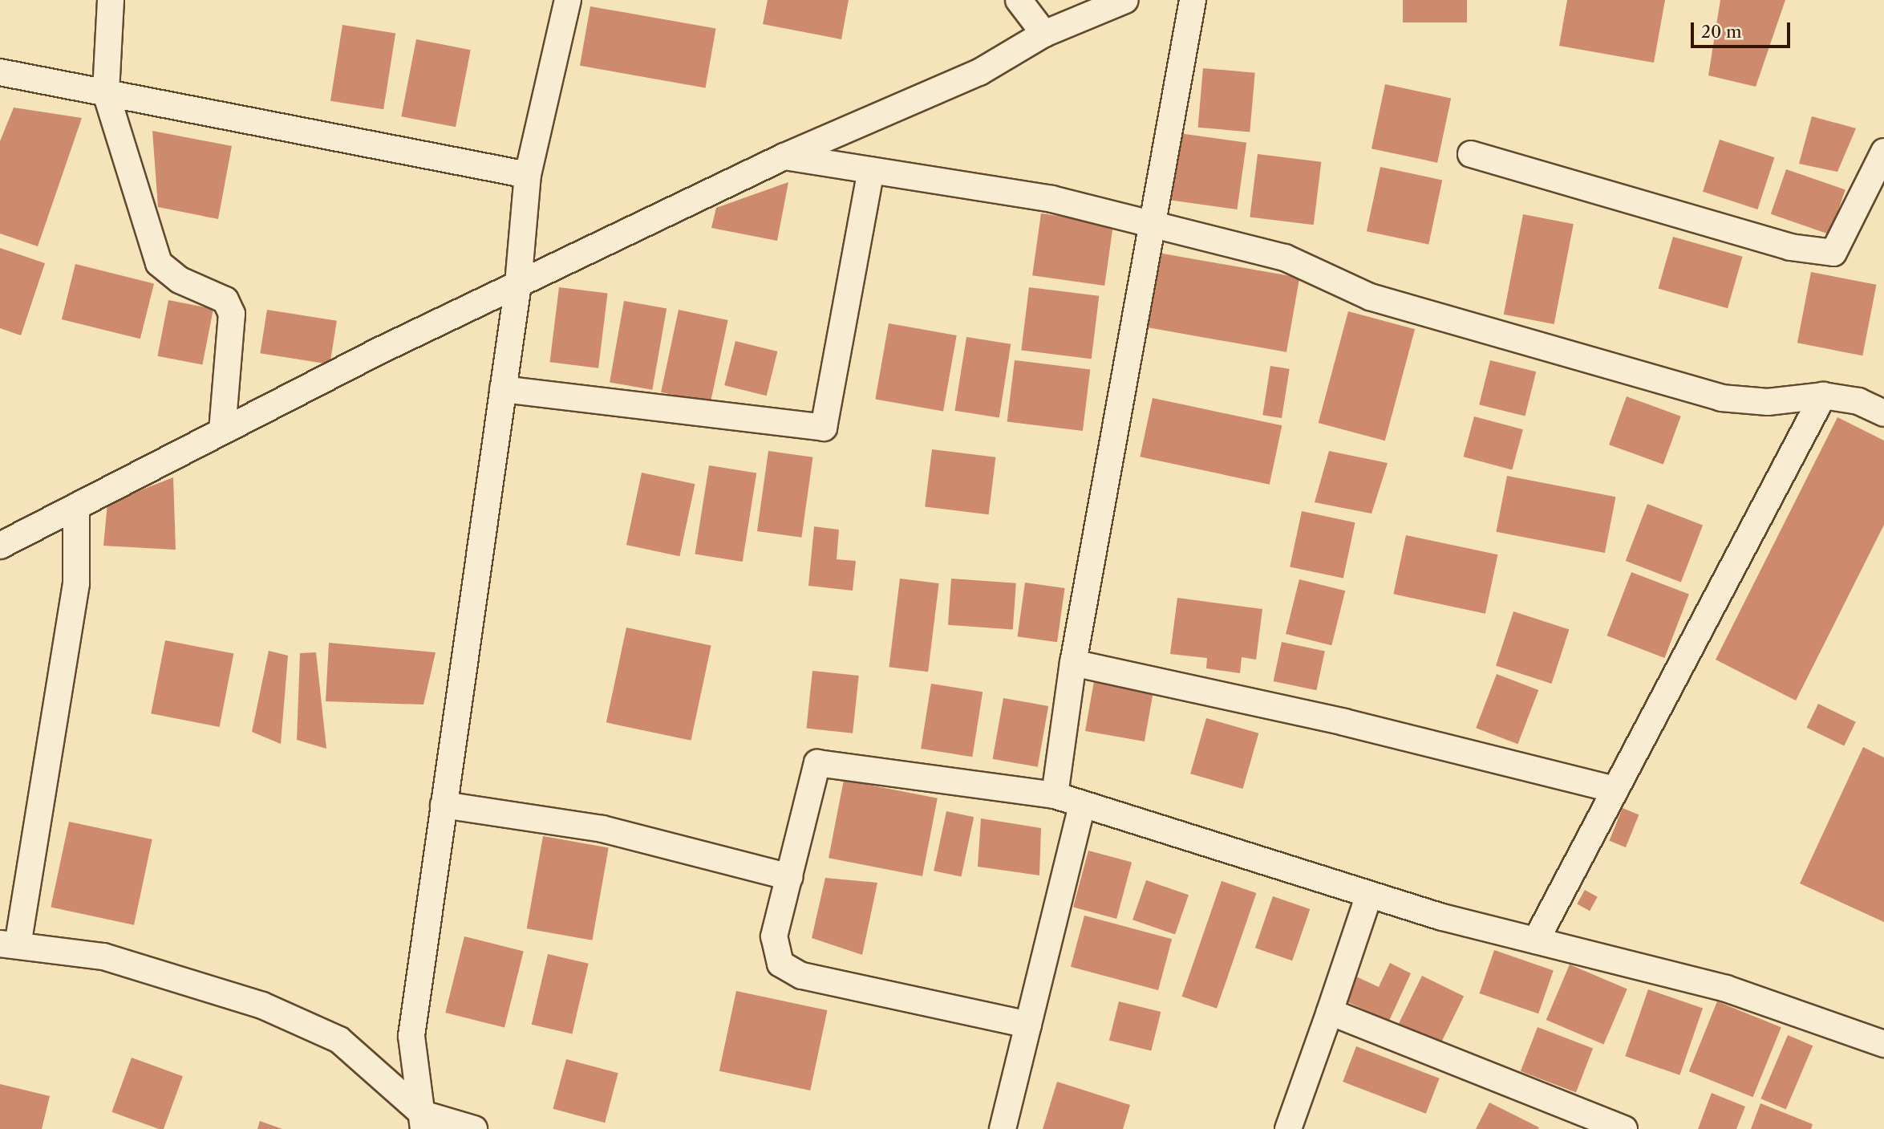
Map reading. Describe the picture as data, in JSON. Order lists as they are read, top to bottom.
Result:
{
  "scale_bar": "20 m"
}
